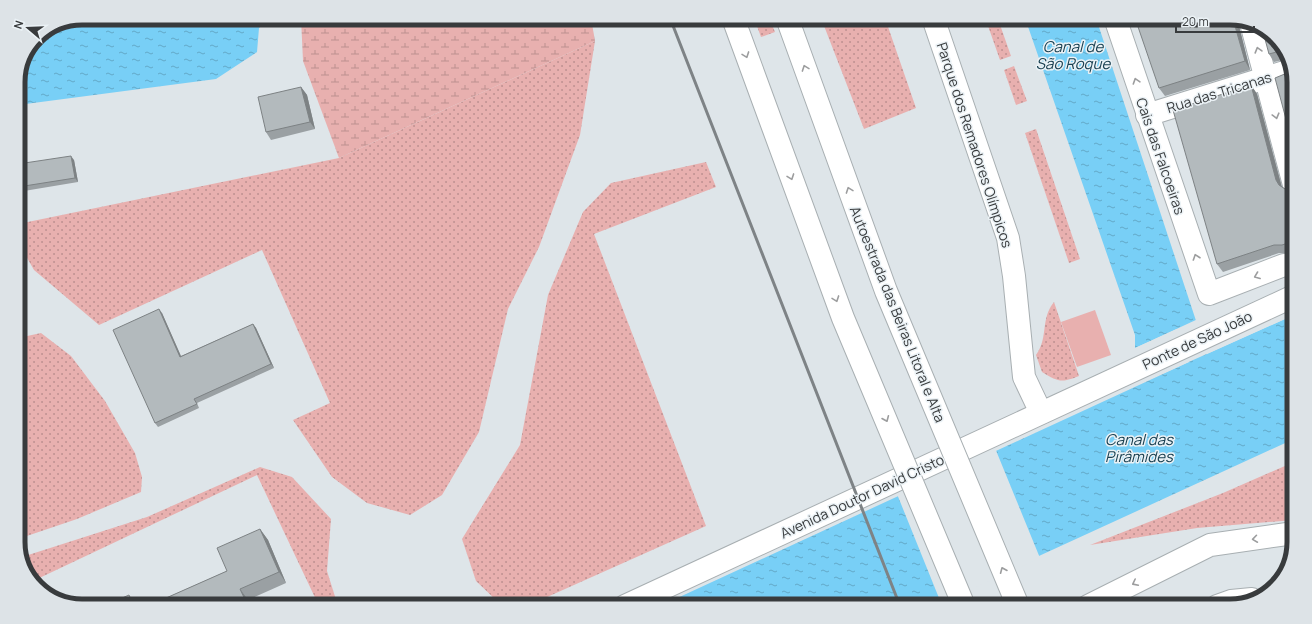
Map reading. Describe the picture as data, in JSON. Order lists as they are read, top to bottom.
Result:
{
  "streets": {
    "main road": [
      "Rua das Tricanas",
      "Parque dos Remadores Olímpicos",
      "Cais das Falcoeiras",
      "Autoestrada das Beiras Litoral e Alta",
      "Ponte de São João",
      "Avenida Doutor David Cristo"
    ]
  },
  "crossings": [
    ["Rua das Tricanas", "Cais das Falcoeiras"],
    ["Parque dos Remadores Olímpicos", "Avenida Doutor David Cristo"],
    ["Ponte de São João", "Avenida Doutor David Cristo"]
  ],
  "water": ["Canal de São Roque", "Canal das Pirâmides"],
  "scale_bar": "20 m",
  "north": "left"
}
